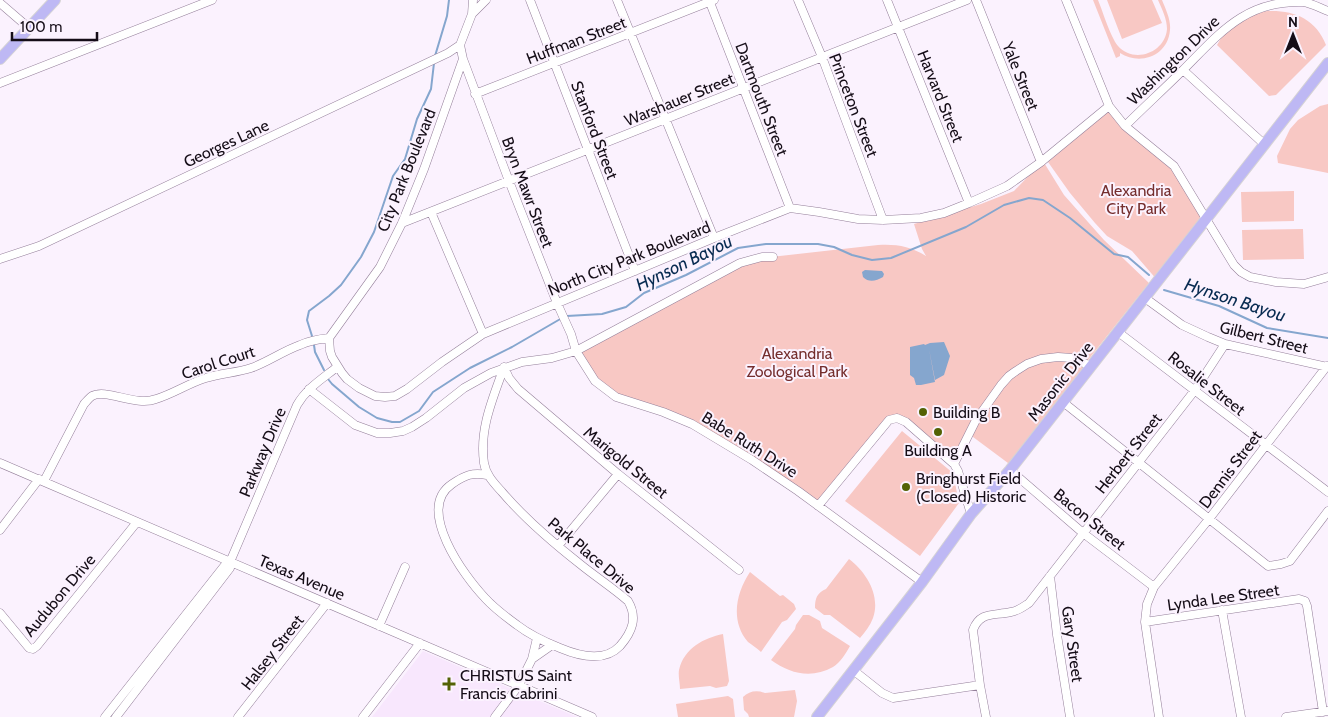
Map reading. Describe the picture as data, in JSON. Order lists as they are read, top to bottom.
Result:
{
  "streets": {
    "main road": ["Masonic Drive"],
    "street": [
      "Huffman Street",
      "Washington Drive",
      "Yale Street",
      "Harvard Street",
      "Warshauer Street",
      "Dartmouth Street",
      "Princeton Street",
      "Stanford Street",
      "Georges Lane",
      "City Park Boulevard",
      "Bryn Mawr Street",
      "North City Park Boulevard",
      "Gilbert Street",
      "Carol Court",
      "Rosalie Street",
      "Babe Ruth Drive",
      "Parkway Drive",
      "Herbert Street",
      "Marigold Street",
      "Dennis Street",
      "Bacon Street",
      "Park Place Drive",
      "Texas Avenue",
      "Audubon Drive",
      "Lynda Lee Street",
      "Gary Street",
      "Halsey Street"
    ]
  },
  "crossings": [
    ["Huffman Street", "Dartmouth Street"],
    ["Huffman Street", "Stanford Street"],
    ["Huffman Street", "Bryn Mawr Street"],
    ["Yale Street", "North City Park Boulevard"],
    ["Harvard Street", "Warshauer Street"],
    ["Harvard Street", "North City Park Boulevard"],
    ["Warshauer Street", "Dartmouth Street"],
    ["Warshauer Street", "Princeton Street"],
    ["Warshauer Street", "Stanford Street"],
    ["Warshauer Street", "City Park Boulevard"],
    ["Warshauer Street", "Bryn Mawr Street"],
    ["Dartmouth Street", "North City Park Boulevard"],
    ["Princeton Street", "North City Park Boulevard"],
    ["Stanford Street", "North City Park Boulevard"],
    ["City Park Boulevard", "Bryn Mawr Street"],
    ["City Park Boulevard", "North City Park Boulevard"],
    ["City Park Boulevard", "Carol Court"],
    ["Bryn Mawr Street", "North City Park Boulevard"],
    ["Bryn Mawr Street", "Babe Ruth Drive"],
    ["North City Park Boulevard", "Carol Court"],
    ["North City Park Boulevard", "Parkway Drive"],
    ["Gilbert Street", "Masonic Drive"],
    ["Gilbert Street", "Herbert Street"],
    ["Gilbert Street", "Dennis Street"],
    ["Carol Court", "Texas Avenue"],
    ["Masonic Drive", "Rosalie Street"],
    ["Masonic Drive", "Babe Ruth Drive"],
    ["Masonic Drive", "Bacon Street"],
    ["Rosalie Street", "Herbert Street"],
    ["Rosalie Street", "Dennis Street"],
    ["Parkway Drive", "Texas Avenue"],
    ["Herbert Street", "Bacon Street"],
    ["Herbert Street", "Gary Street"],
    ["Marigold Street", "Park Place Drive"],
    ["Dennis Street", "Bacon Street"],
    ["Texas Avenue", "Audubon Drive"],
    ["Texas Avenue", "Halsey Street"]
  ],
  "water": ["Hynson Bayou"],
  "parks": ["Alexandria City Park", "Alexandria Zoological Park"],
  "places": {
    "other": ["Building B", "Building A", "Bringhurst Field (Closed) Historic"],
    "health": ["CHRISTUS Saint Francis Cabrini"]
  },
  "scale_bar": "100 m",
  "north": "top"
}
